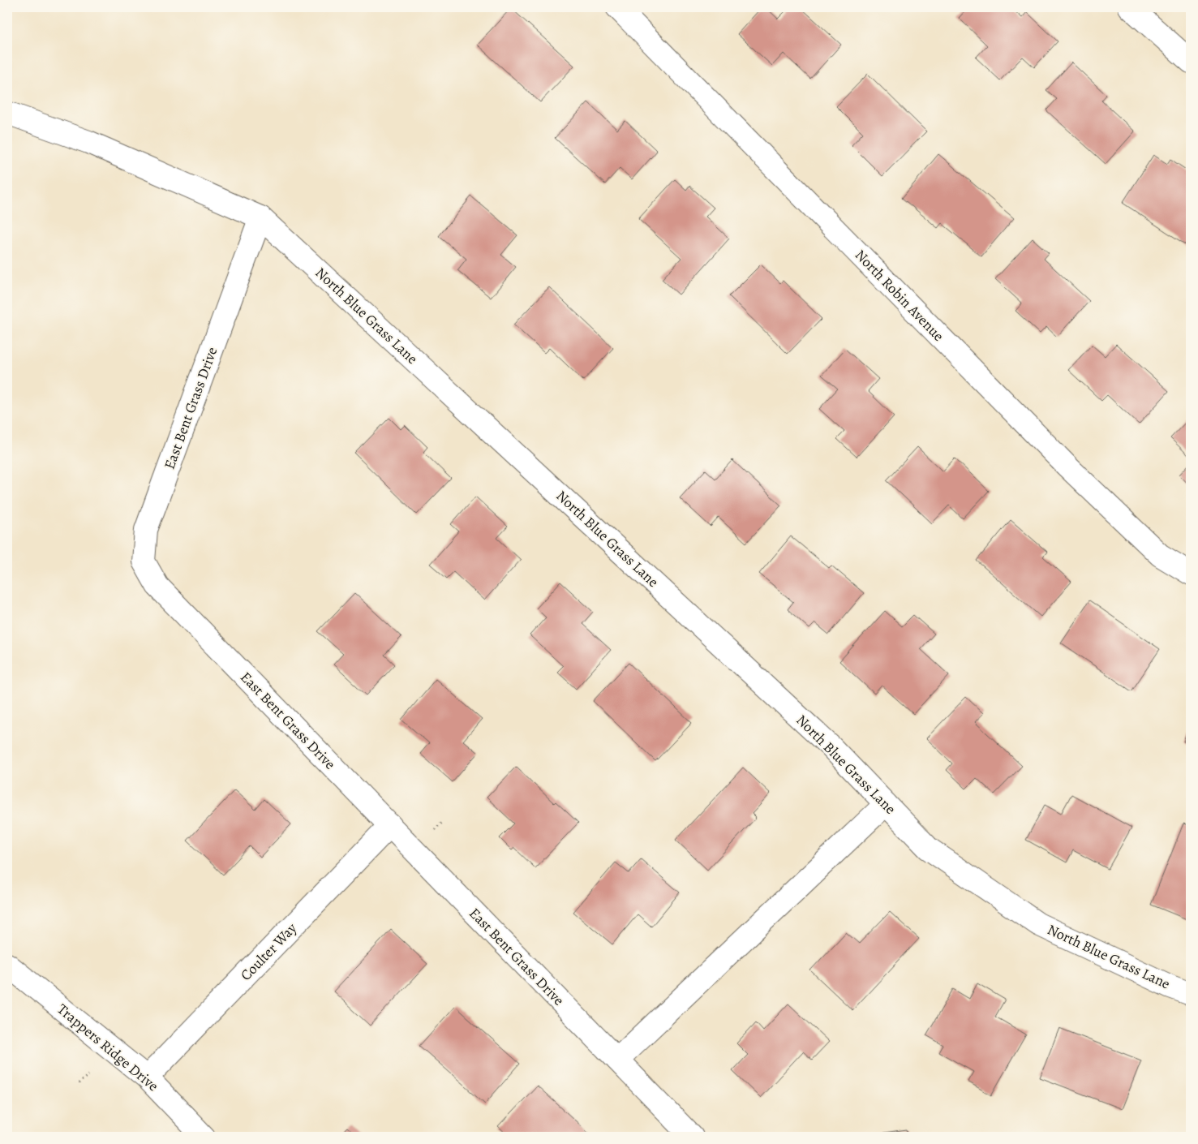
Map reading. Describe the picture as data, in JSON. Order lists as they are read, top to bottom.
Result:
{
  "streets": {
    "street": [
      "North Robin Avenue",
      "North Blue Grass Lane",
      "East Bent Grass Drive",
      "Coulter Way",
      "Trappers Ridge Drive"
    ]
  },
  "crossings": [
    ["North Blue Grass Lane", "East Bent Grass Drive"],
    ["East Bent Grass Drive", "Coulter Way"],
    ["Coulter Way", "Trappers Ridge Drive"]
  ]
}
